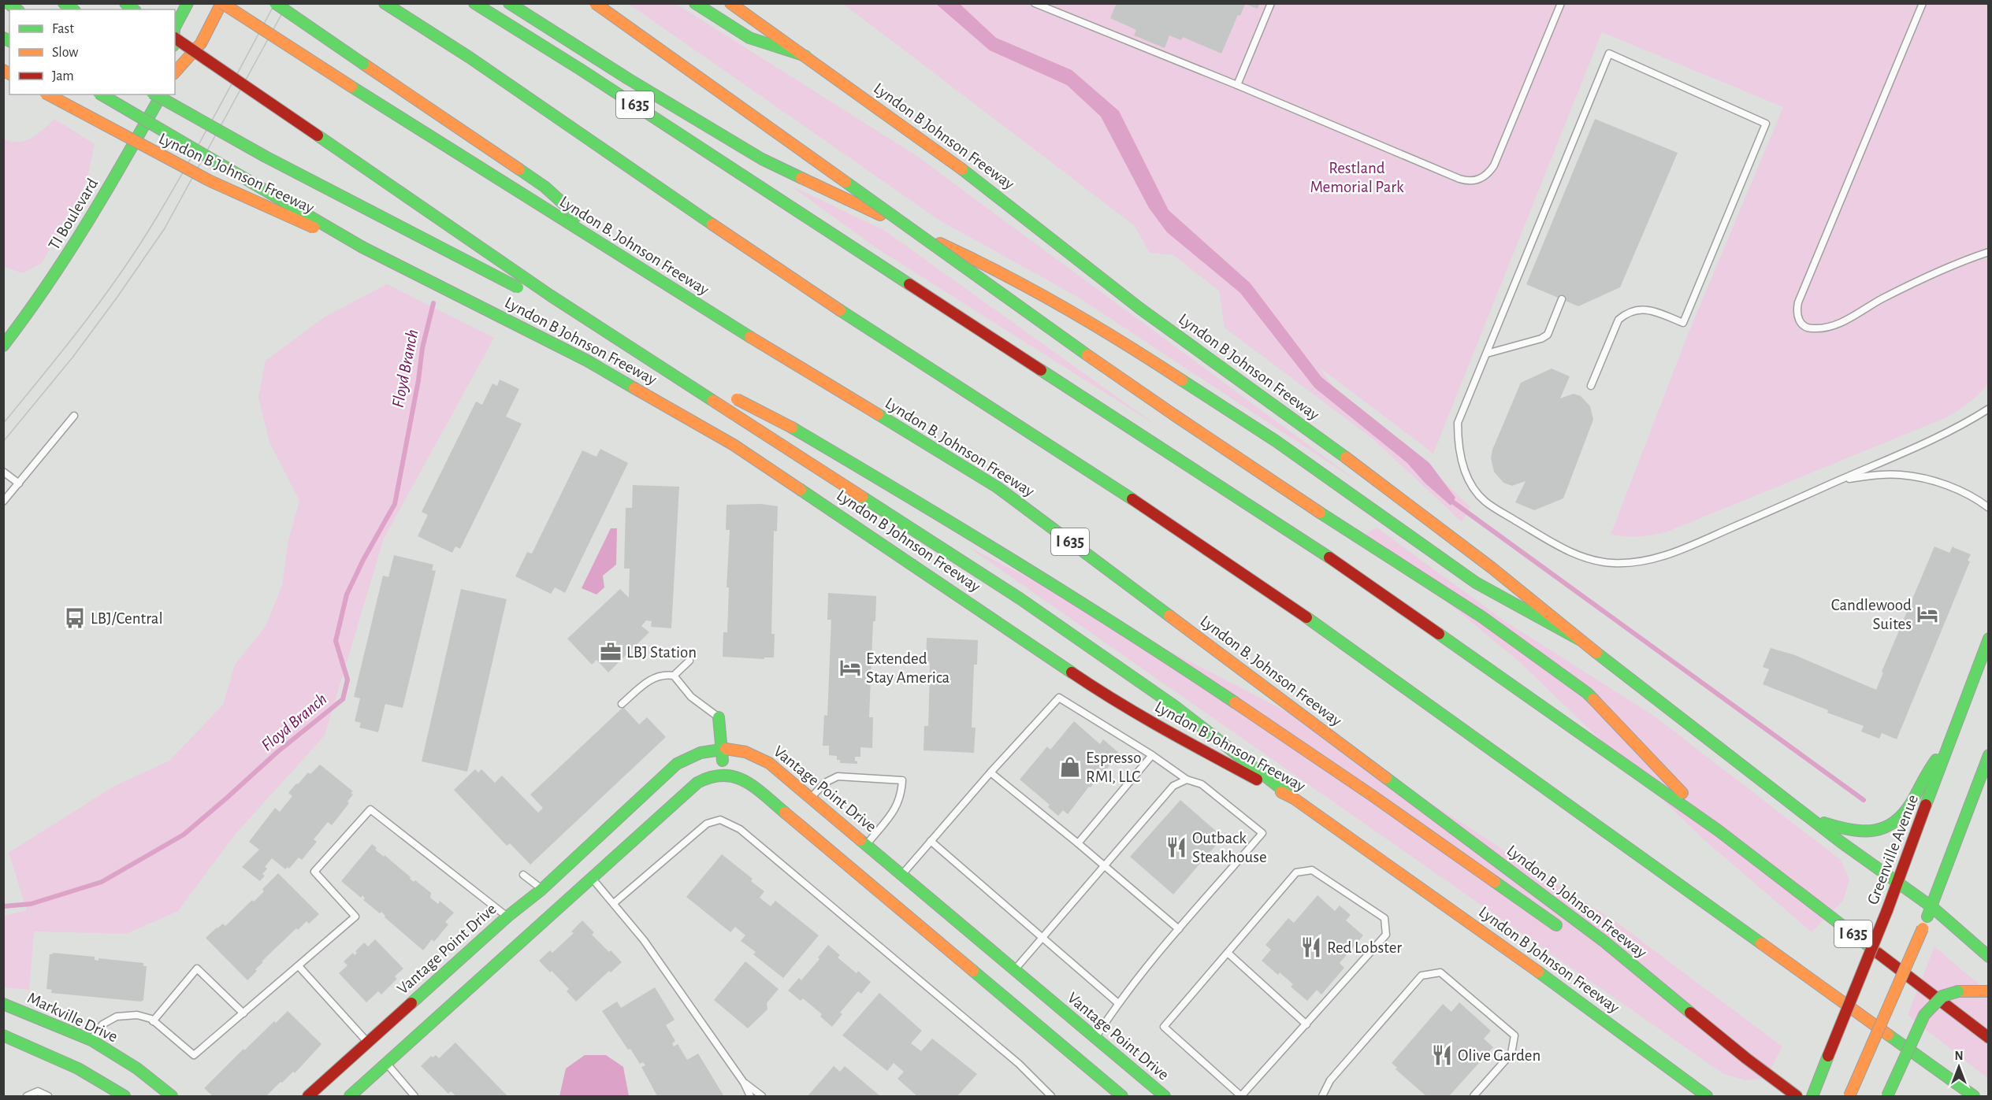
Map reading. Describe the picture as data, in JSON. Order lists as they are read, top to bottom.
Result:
{
  "streets": {
    "main road": [
      "I 635",
      "Lyndon B Johnson Freeway",
      "TI Boulevard",
      "Lyndon B. Johnson Freeway",
      "Vantage Point Drive",
      "Greenville Avenue",
      "Markville Drive"
    ]
  },
  "crossings": [
    ["Lyndon B Johnson Freeway", "Greenville Avenue"]
  ],
  "water": ["Floyd Branch"],
  "parks": ["Restland Memorial Park"],
  "places": {
    "hotel": ["Candlewood Suites", "Extended Stay America"],
    "bus stop": ["LBJ/Central"],
    "office": ["LBJ Station"],
    "shop": ["Espresso RMI, LLC"],
    "restaurant": ["Outback Steakhouse", "Red Lobster", "Olive Garden"]
  },
  "legend": ["Fast", "Slow", "Jam"],
  "north": "top"
}
